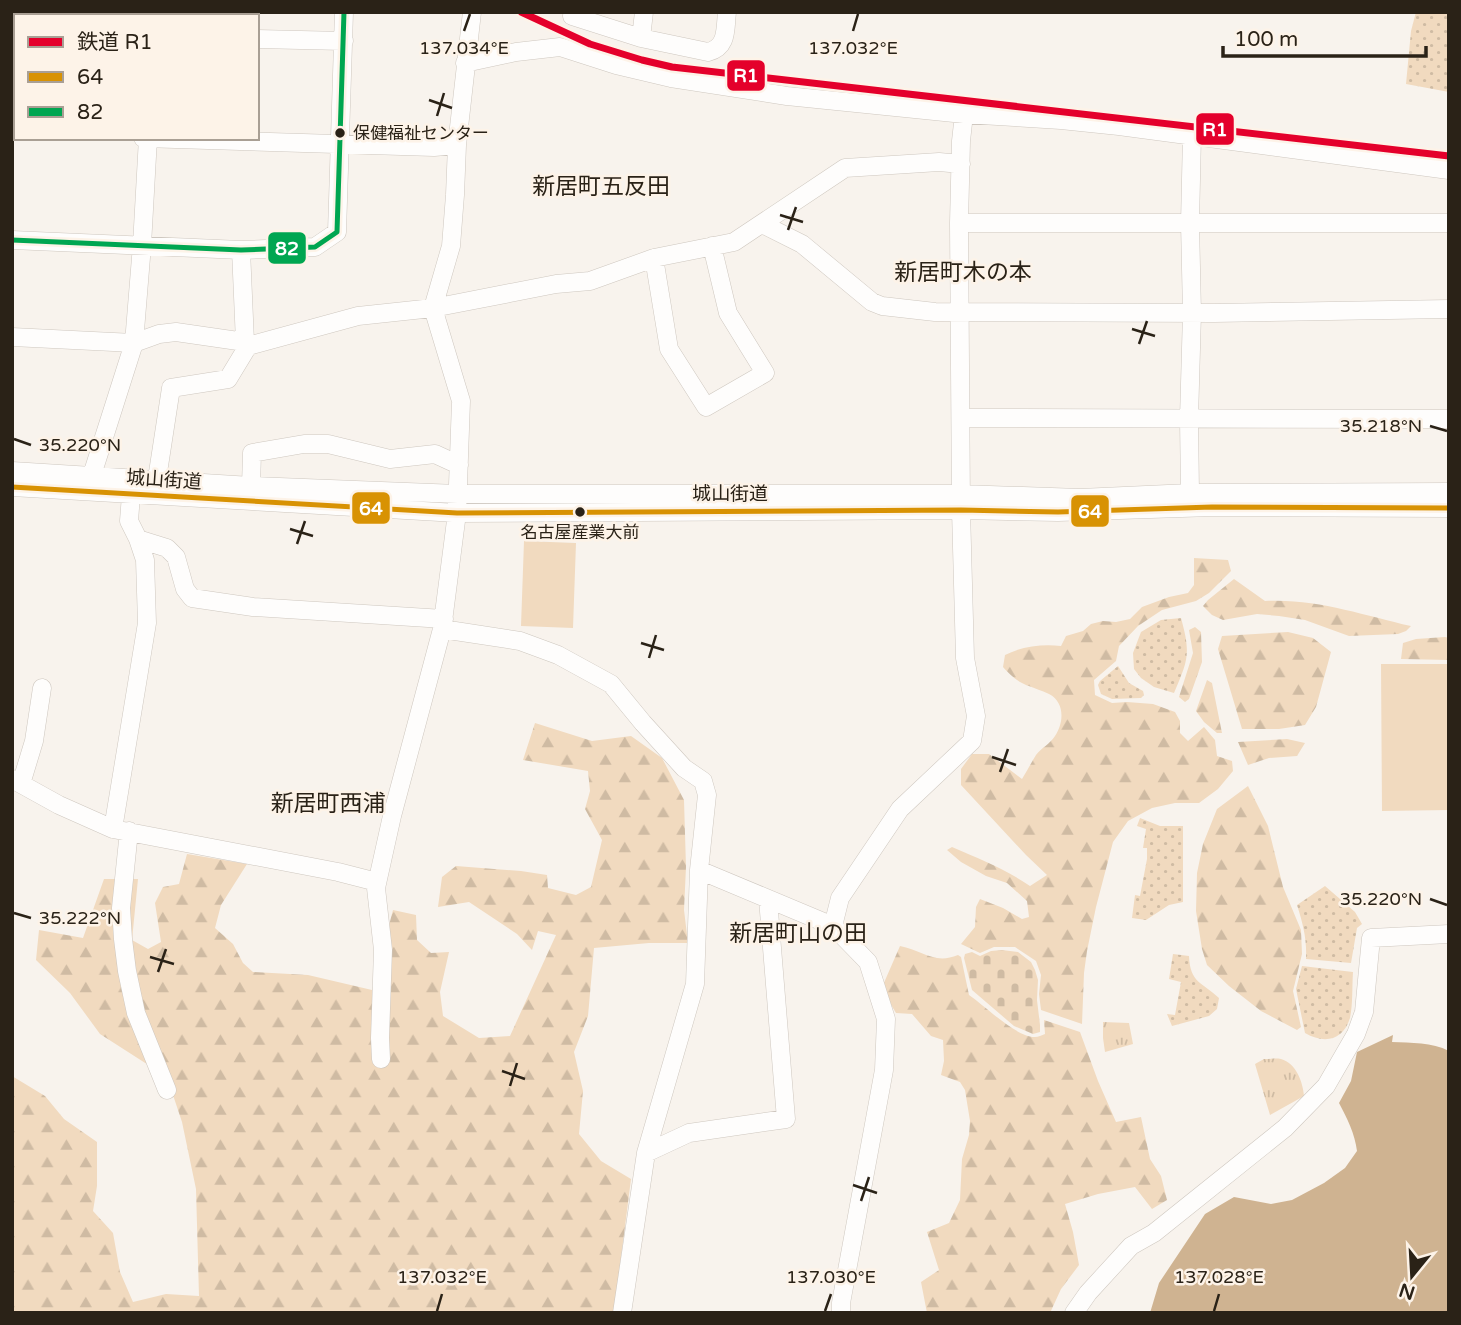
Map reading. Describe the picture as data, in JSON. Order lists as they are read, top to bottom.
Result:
{
  "streets": {
    "street": ["城山街道"]
  },
  "districts": [
    "新居町五反田",
    "新居町木の本",
    "新居町西浦",
    "新居町山の田"
  ],
  "places": ["保健福祉センター", "名古屋産業大前"],
  "lines": ["rail line R1", "transit line 82", "transit line 64"],
  "legend": ["鉄道 R1", "64", "82"],
  "scale_bar": "100 m",
  "north": "bottom",
  "coordinates": [
    "137.034°E",
    "137.032°E",
    "35.218°N",
    "35.220°N",
    "35.222°N",
    "137.030°E",
    "137.028°E"
  ]
}
